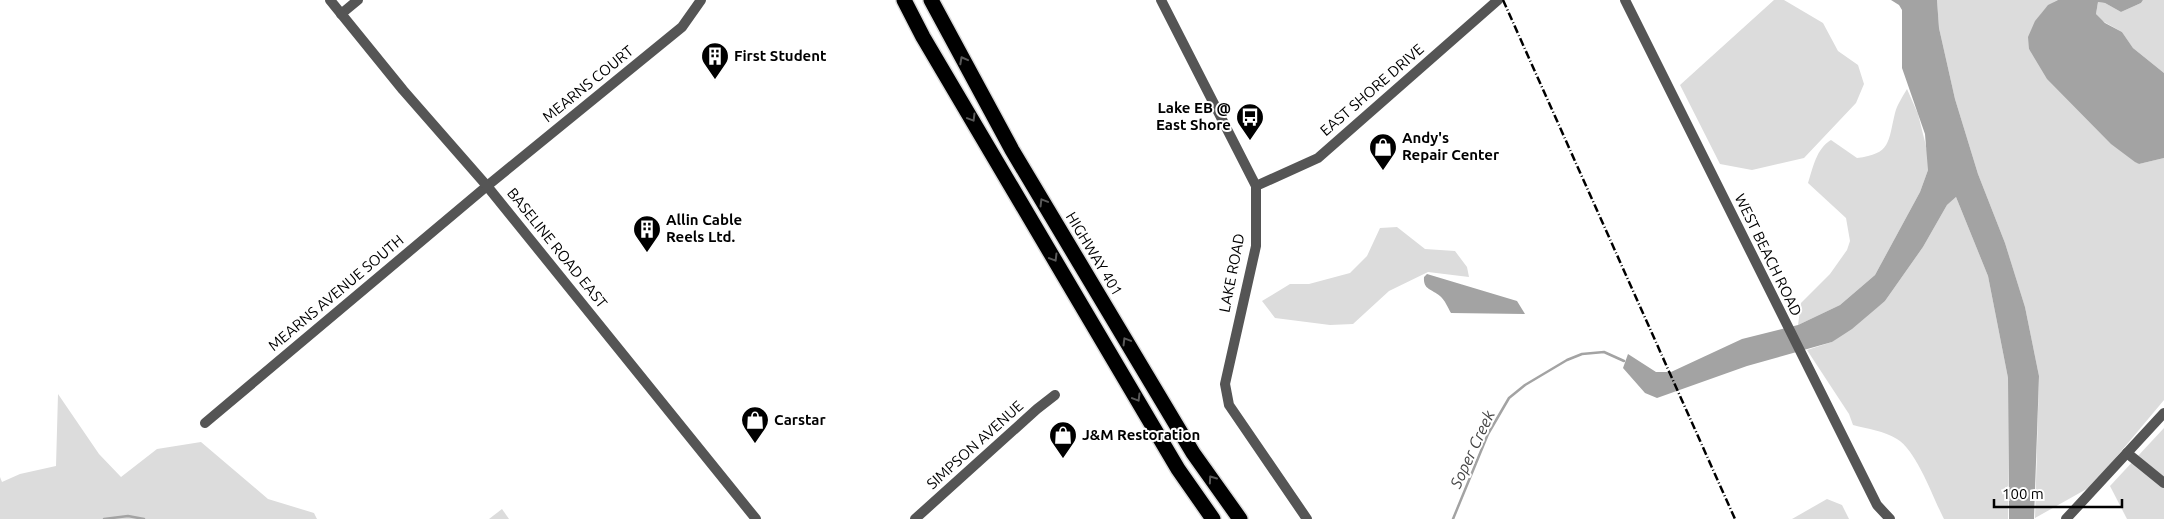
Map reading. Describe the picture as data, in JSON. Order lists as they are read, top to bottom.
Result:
{
  "streets": {
    "highway": ["HIGHWAY 401"],
    "street": [
      "MEARNS COURT",
      "EAST SHORE DRIVE",
      "BASELINE ROAD EAST",
      "WEST BEACH ROAD",
      "LAKE ROAD",
      "MEARNS AVENUE SOUTH",
      "SIMPSON AVENUE"
    ]
  },
  "crossings": [
    ["MEARNS COURT", "BASELINE ROAD EAST"],
    ["MEARNS COURT", "MEARNS AVENUE SOUTH"],
    ["EAST SHORE DRIVE", "LAKE ROAD"],
    ["BASELINE ROAD EAST", "MEARNS AVENUE SOUTH"]
  ],
  "water": ["Soper Creek"],
  "places": {
    "building": ["First Student", "Allin Cable Reels Ltd."],
    "bus stop": ["Lake EB @ East Shore"],
    "shop": ["Andy's Repair Center", "Carstar", "J&M Restoration"]
  },
  "scale_bar": "100 m"
}
